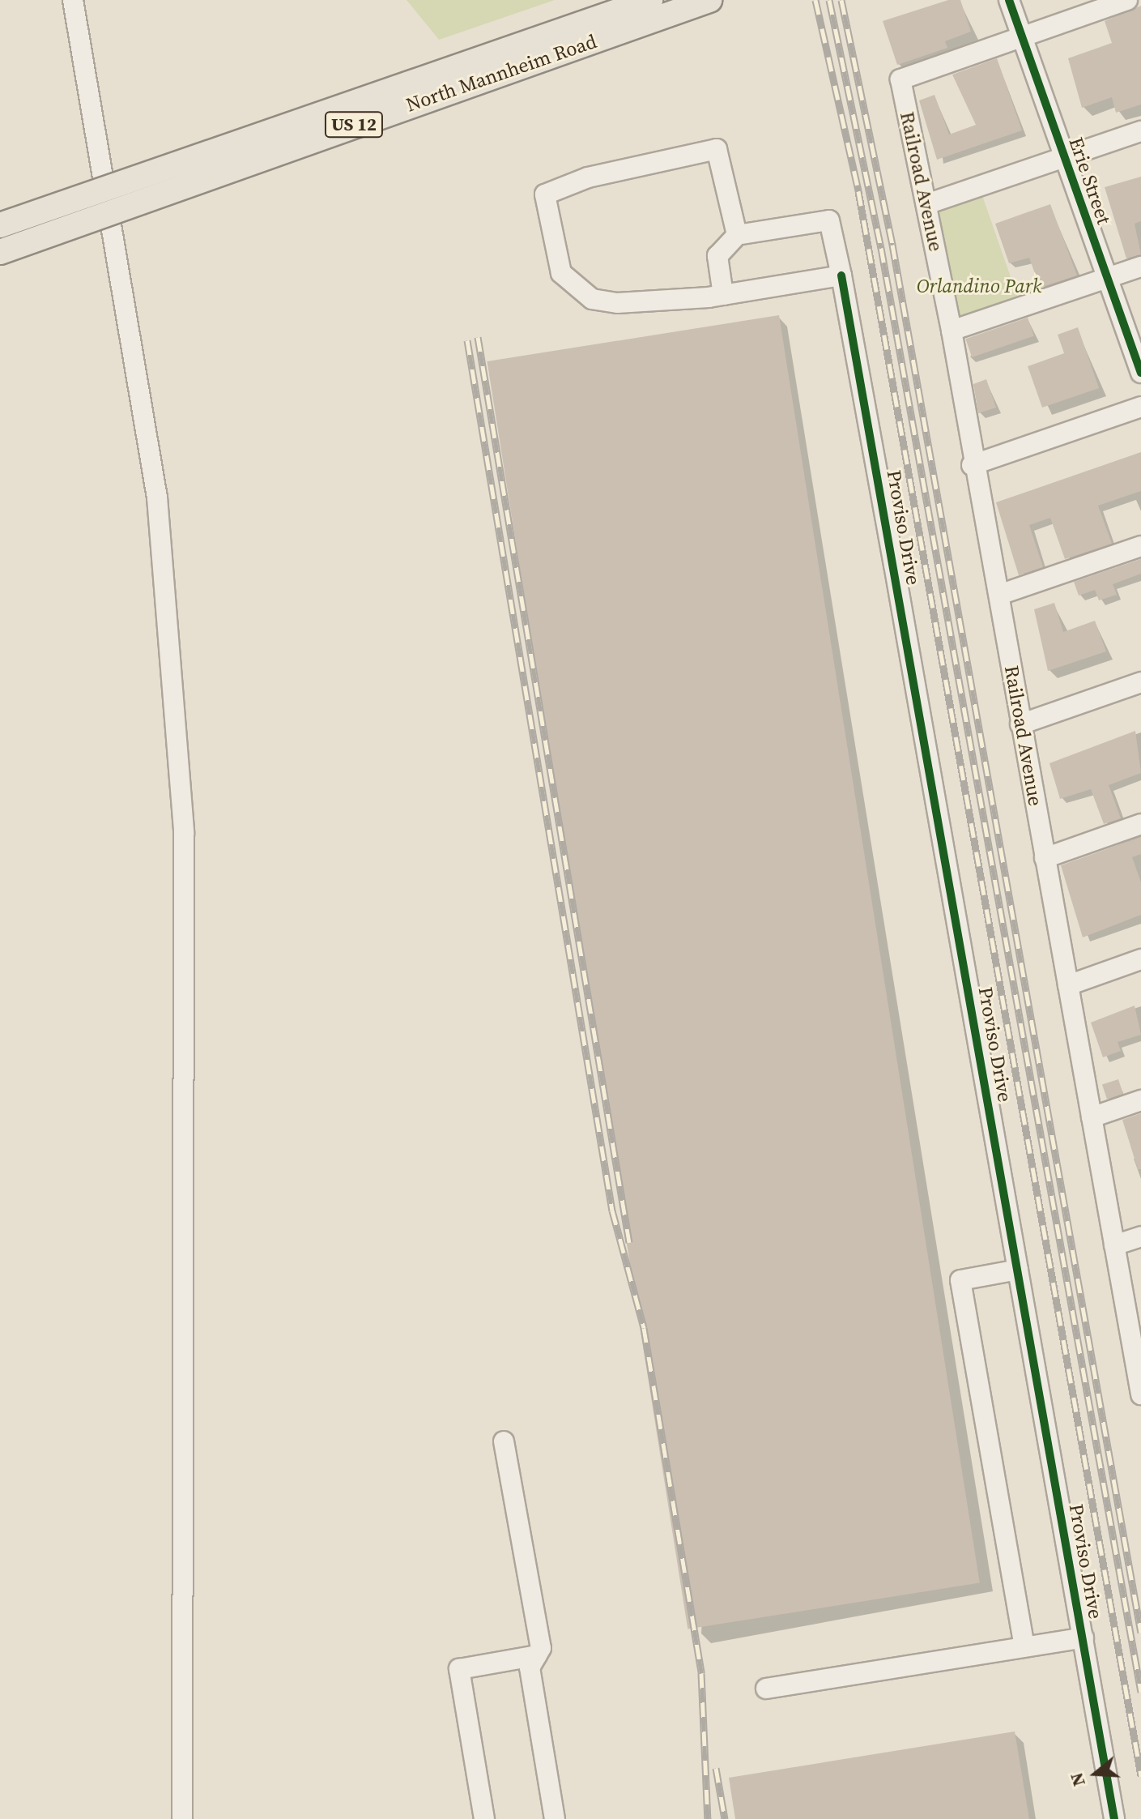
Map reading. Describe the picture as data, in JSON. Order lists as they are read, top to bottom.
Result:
{
  "streets": {
    "main road": ["North Mannheim Road", "US 12"],
    "street": ["Erie Street", "Railroad Avenue", "Proviso Drive"]
  },
  "crossings": [
    ["Erie Street", "Railroad Avenue"]
  ],
  "parks": ["Orlandino Park"],
  "north": "left"
}
